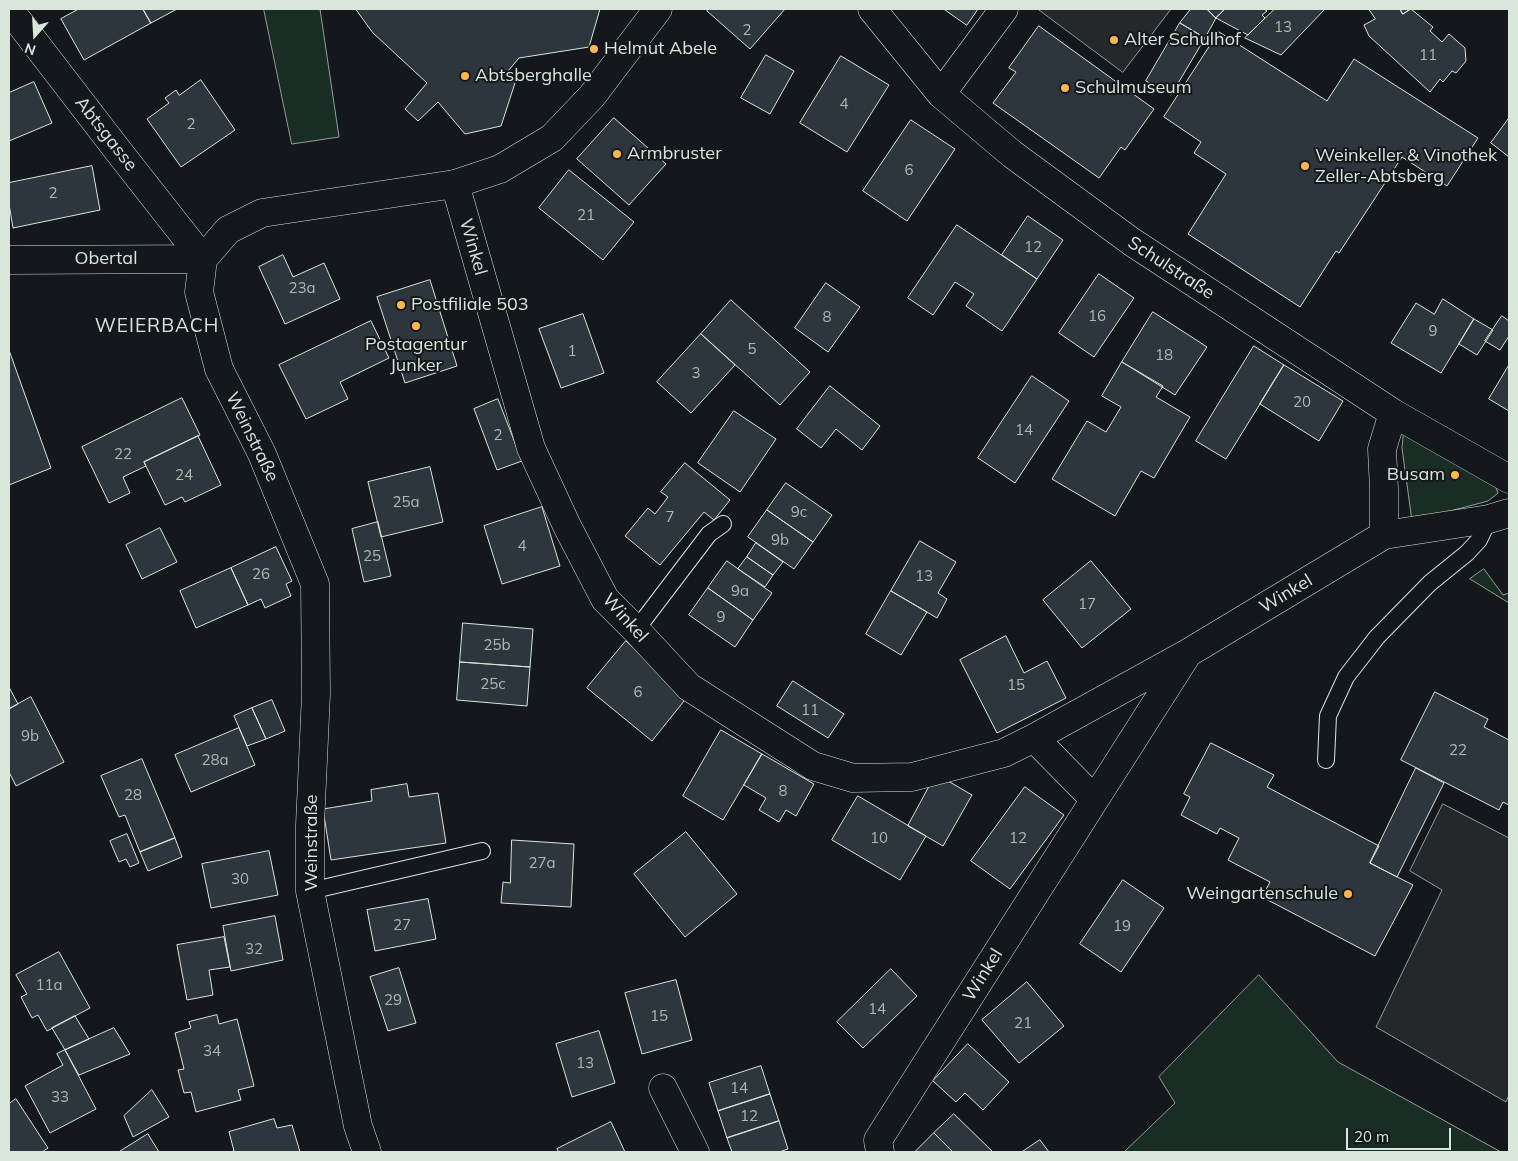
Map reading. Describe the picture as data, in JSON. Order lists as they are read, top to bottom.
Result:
{
  "streets": {
    "street": [
      "Abtsgasse",
      "Winkel",
      "Obertal",
      "Schulstraße",
      "Weinstraße"
    ]
  },
  "crossings": [
    ["Abtsgasse", "Obertal"],
    ["Abtsgasse", "Weinstraße"],
    ["Obertal", "Weinstraße"]
  ],
  "districts": ["WEIERBACH"],
  "places": [
    "Alter Schulhof",
    "Helmut Abele",
    "Abtsberghalle",
    "Schulmuseum",
    "Armbruster",
    "Weinkeller & Vinothek Zeller-Abtsberg",
    "Postfiliale 503",
    "Postagentur Junker",
    "Busam",
    "Weingartenschule"
  ],
  "house_numbers": [
    "13",
    "2",
    "11",
    "4",
    "2",
    "6",
    "2",
    "21",
    "12",
    "23a",
    "16",
    "8",
    "9",
    "5",
    "1",
    "18",
    "3",
    "20",
    "14",
    "2",
    "22",
    "24",
    "25a",
    "9c",
    "7",
    "9b",
    "4",
    "25",
    "26",
    "13",
    "9a",
    "17",
    "9",
    "25b",
    "25c",
    "15",
    "6",
    "11",
    "9b",
    "22",
    "28a",
    "8",
    "28",
    "10",
    "12",
    "27a",
    "30",
    "27",
    "19",
    "32",
    "11a",
    "29",
    "14",
    "15",
    "21",
    "34",
    "13",
    "14",
    "33",
    "12"
  ],
  "scale_bar": "20 m",
  "north": "bottom"
}
